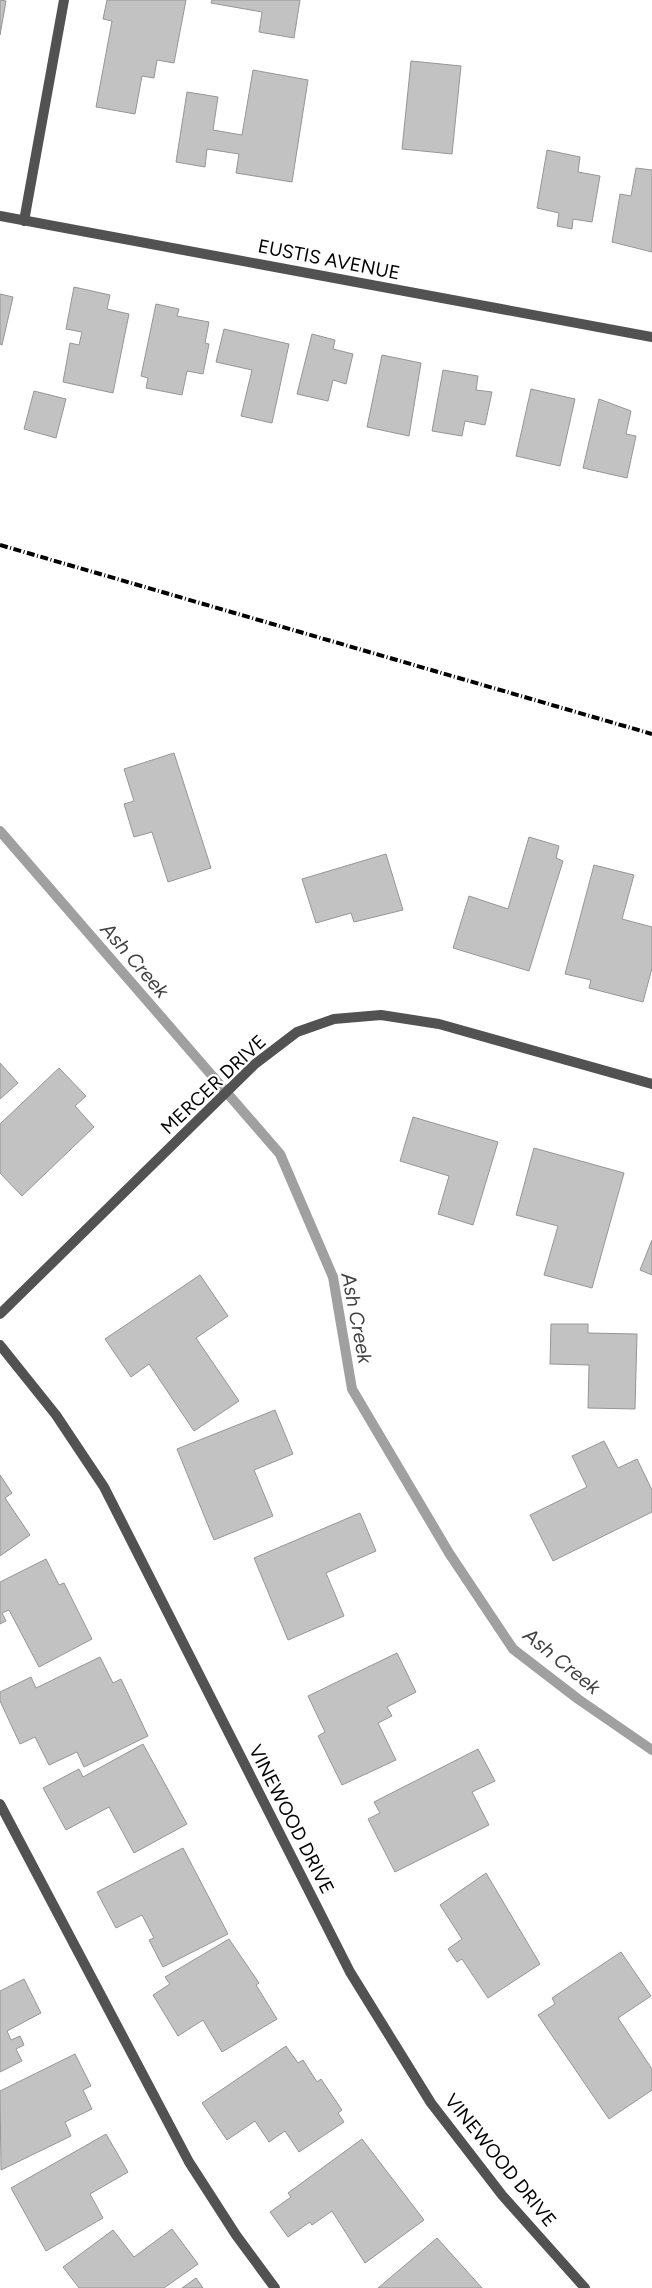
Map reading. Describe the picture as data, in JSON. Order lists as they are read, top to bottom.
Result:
{
  "streets": {
    "street": ["EUSTIS AVENUE", "MERCER DRIVE", "VINEWOOD DRIVE"]
  },
  "water": ["Ash Creek"]
}
